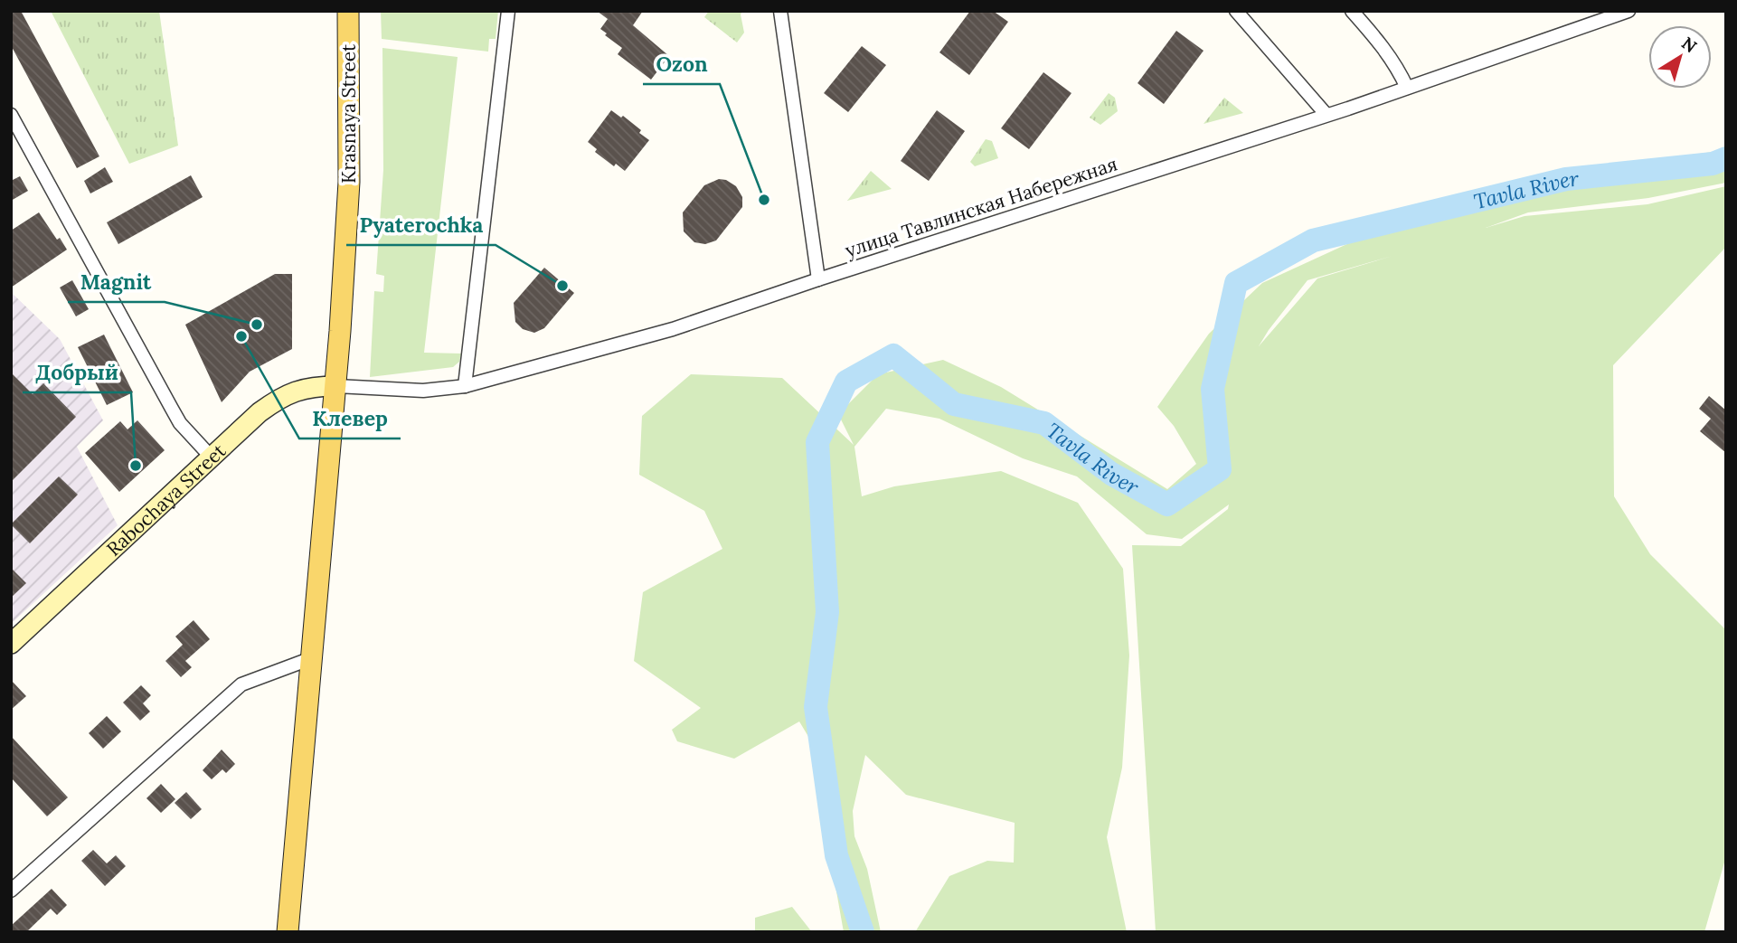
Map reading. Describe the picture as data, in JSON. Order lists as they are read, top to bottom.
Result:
{
  "streets": {
    "main road": ["Krasnaya Street"],
    "street": ["улица Тавлинская Набережная", "Rabochaya Street"]
  },
  "crossings": [
    ["Krasnaya Street", "улица Тавлинская Набережная"],
    ["Krasnaya Street", "Rabochaya Street"],
    ["улица Тавлинская Набережная", "Rabochaya Street"]
  ],
  "water": ["Tavla River"],
  "places": [
    "Ozon",
    "Pyaterochka",
    "Magnit",
    "Клевер",
    "Добрый"
  ],
  "north": "top right"
}
